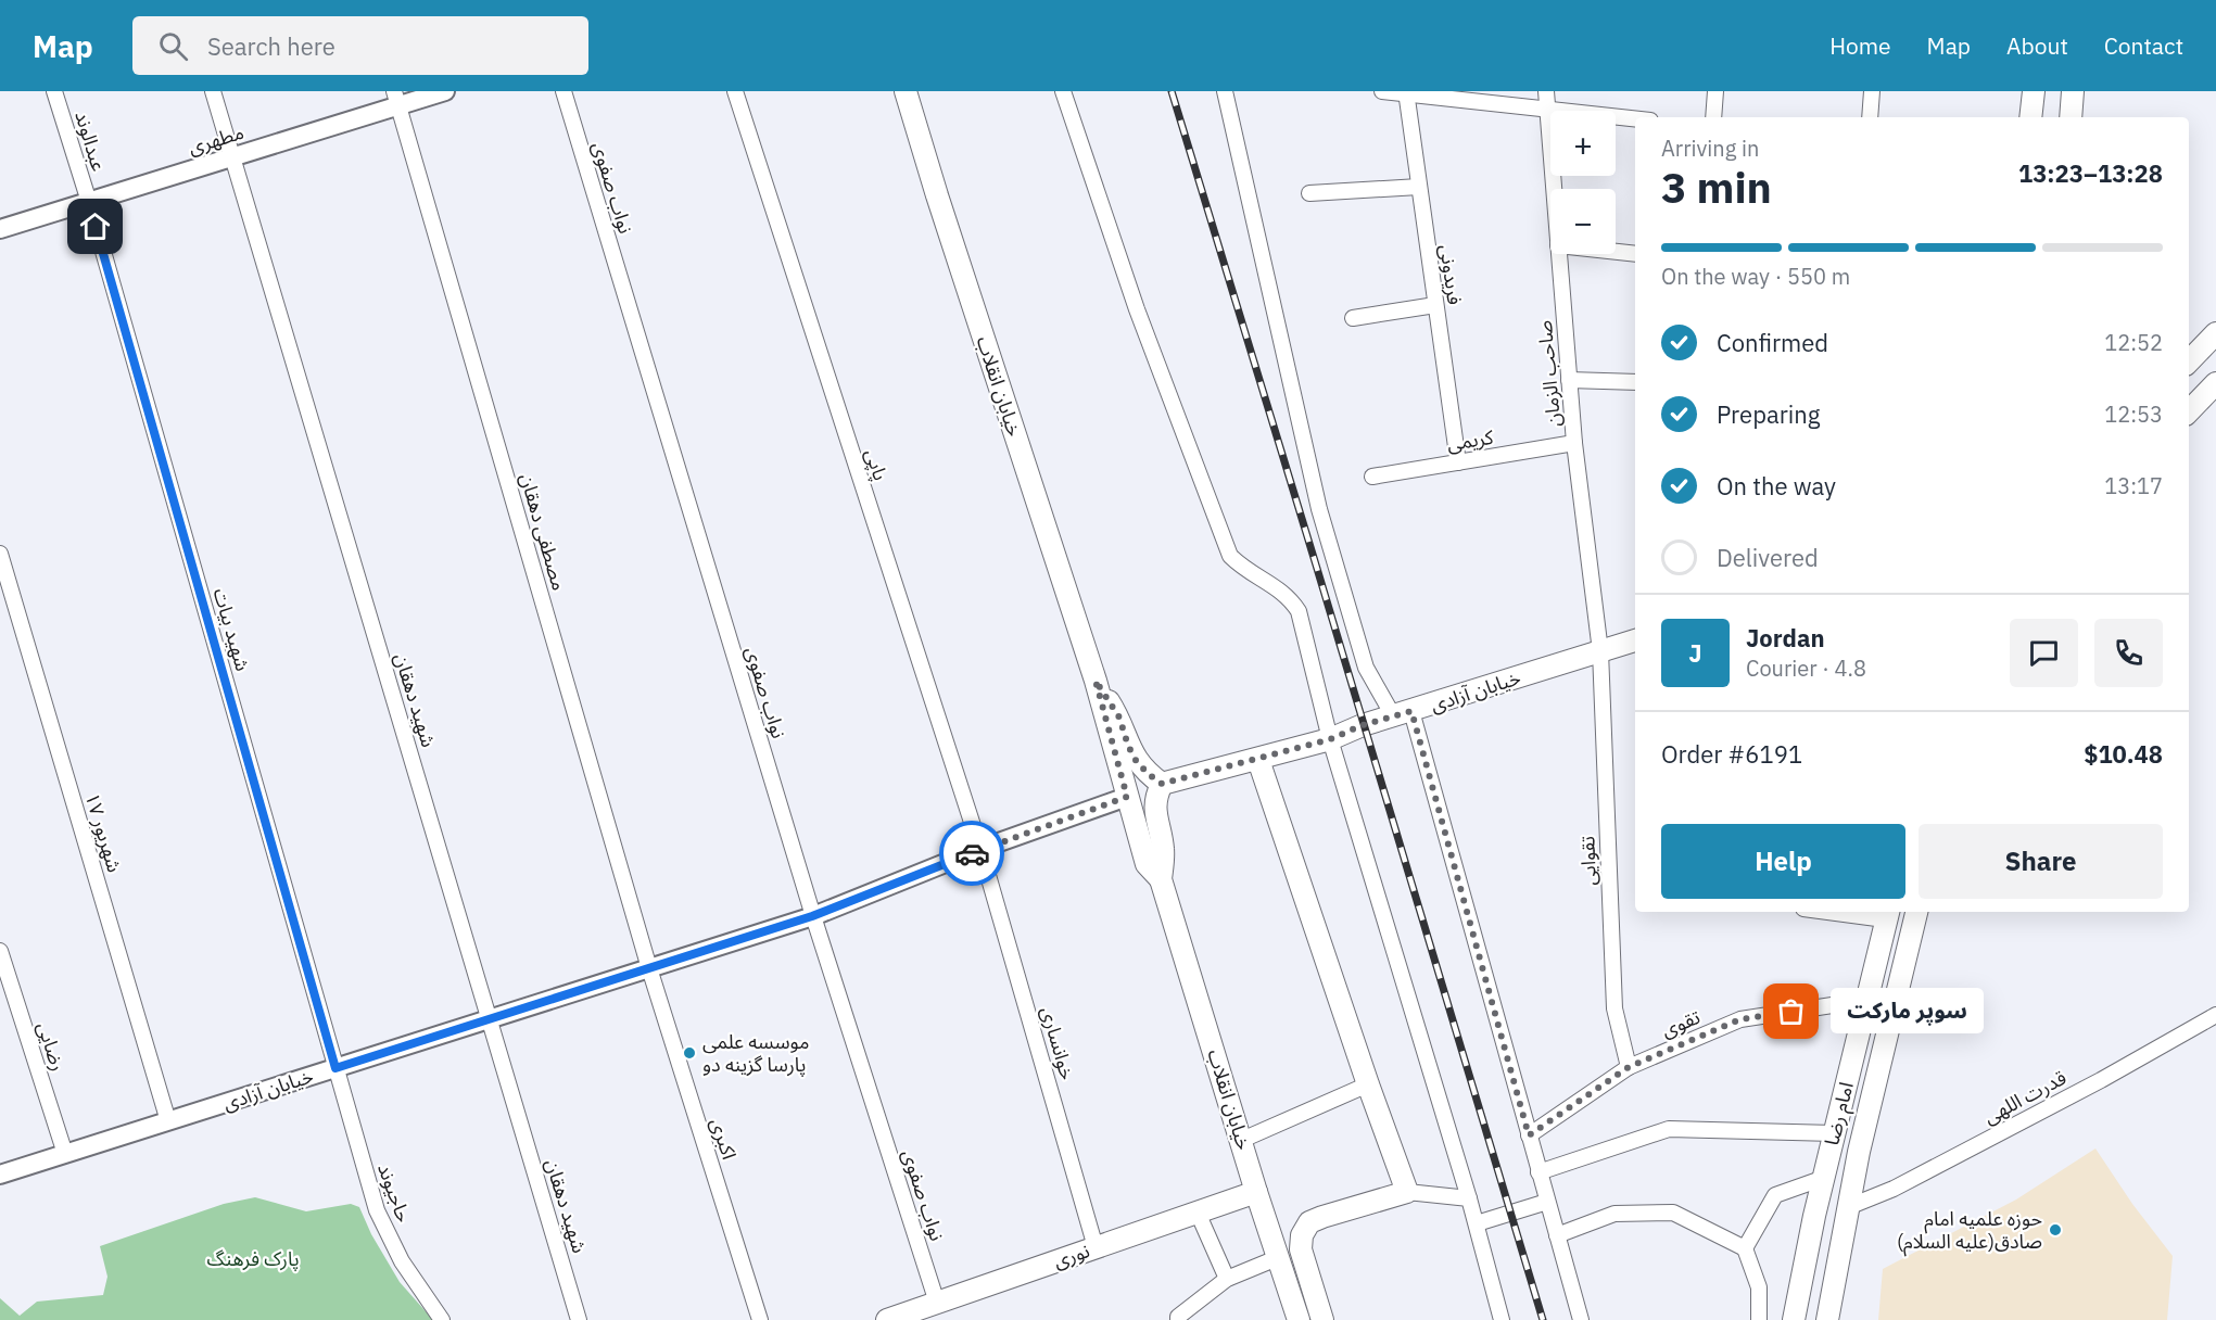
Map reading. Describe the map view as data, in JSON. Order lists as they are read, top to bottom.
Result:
{
  "streets": {
    "main road": [
      "خیابان انقلاب",
      "خیابان آزادی",
      "امام رضا",
      "نوری"
    ],
    "street": [
      "مطهری",
      "عبدالوند",
      "نواب صفوی",
      "فریدونی",
      "صاحب الزمان",
      "کریمی",
      "پاپی",
      "مصطفی دهقان",
      "شهید بیات",
      "شهید دهقان",
      "۱۷ شهریور",
      "تقوایی",
      "تقوی",
      "خوانساری",
      "رضایی",
      "قدرت اللهی",
      "اکبری",
      "حاجیوند"
    ]
  },
  "crossings": [
    ["مطهری", "عبدالوند"],
    ["مطهری", "مصطفی دهقان"],
    ["مطهری", "شهید بیات"],
    ["مطهری", "شهید دهقان"],
    ["عبدالوند", "شهید بیات"],
    ["نواب صفوی", "خیابان آزادی"],
    ["نواب صفوی", "نوری"],
    ["فریدونی", "کریمی"],
    ["صاحب الزمان", "کریمی"],
    ["صاحب الزمان", "خیابان آزادی"],
    ["صاحب الزمان", "تقوایی"],
    ["خیابان انقلاب", "خیابان آزادی"],
    ["خیابان انقلاب", "نوری"],
    ["پاپی", "خیابان آزادی"],
    ["پاپی", "خوانساری"],
    ["مصطفی دهقان", "خیابان آزادی"],
    ["مصطفی دهقان", "اکبری"],
    ["شهید بیات", "خیابان آزادی"],
    ["شهید بیات", "حاجیوند"],
    ["خیابان آزادی", "شهید دهقان"],
    ["خیابان آزادی", "۱۷ شهریور"],
    ["خیابان آزادی", "تقوایی"],
    ["خیابان آزادی", "خوانساری"],
    ["خیابان آزادی", "رضایی"],
    ["خیابان آزادی", "اکبری"],
    ["خیابان آزادی", "حاجیوند"],
    ["تقوایی", "تقوی"],
    ["تقوی", "امام رضا"],
    ["خوانساری", "نوری"],
    ["قدرت اللهی", "امام رضا"]
  ],
  "parks": ["پارک فرهنگ"],
  "places": ["سوپر مارکت", "موسسه علمی پارسا گزینه دو", "حوزه علمیه امام صادق(علیه السلام)"],
  "page": {
    "header": "Map",
    "search": "Search here",
    "nav": [
      "Home",
      "Map",
      "About",
      "Contact"
    ],
    "map_buttons": ["+", "−"],
    "heading": ["3 min", "Arriving in", "13:23–13:28"],
    "panel": [
      "Jordan",
      "Courier · 4.8",
      "Order #6191",
      "$10.48"
    ],
    "bar": "On the way · 550 m",
    "list": [
      ["Confirmed", "12:52"],
      ["Preparing", "12:53"],
      ["On the way", "13:17"],
      "Delivered"
    ],
    "round": "J",
    "buttons": ["Help", "Share"],
    "bubble": "سوپر مارکت"
  }
}
